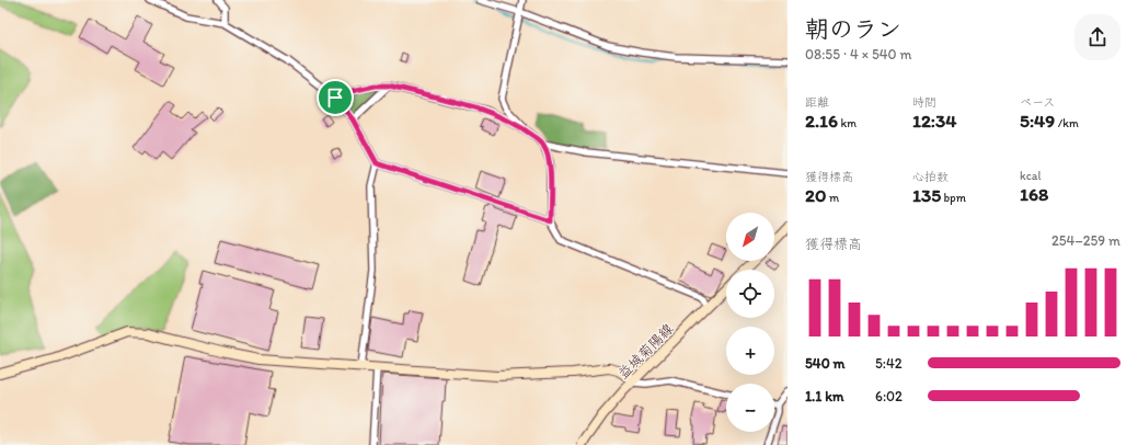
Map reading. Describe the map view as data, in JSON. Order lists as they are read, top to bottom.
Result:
{
  "streets": {
    "street": ["益城菊陽線"]
  },
  "north": "bottom left",
  "page": {
    "heading": ["朝のラン", "08:55 · 4 × 540 m"],
    "stats": [
      ["距離", "2.16 km"],
      ["時間", "12:34"],
      ["ペース", "5:49 /km"],
      ["獲得標高", "20 m"],
      ["心拍数", "135 bpm"],
      ["kcal", "168"]
    ],
    "map_buttons": ["+", "−"],
    "chart": ["獲得標高", "254–259 m"],
    "list": [
      {
        "name": "540 m",
        "note": "5:42"
      },
      {
        "name": "1.1 km",
        "note": "6:02"
      }
    ]
  }
}
